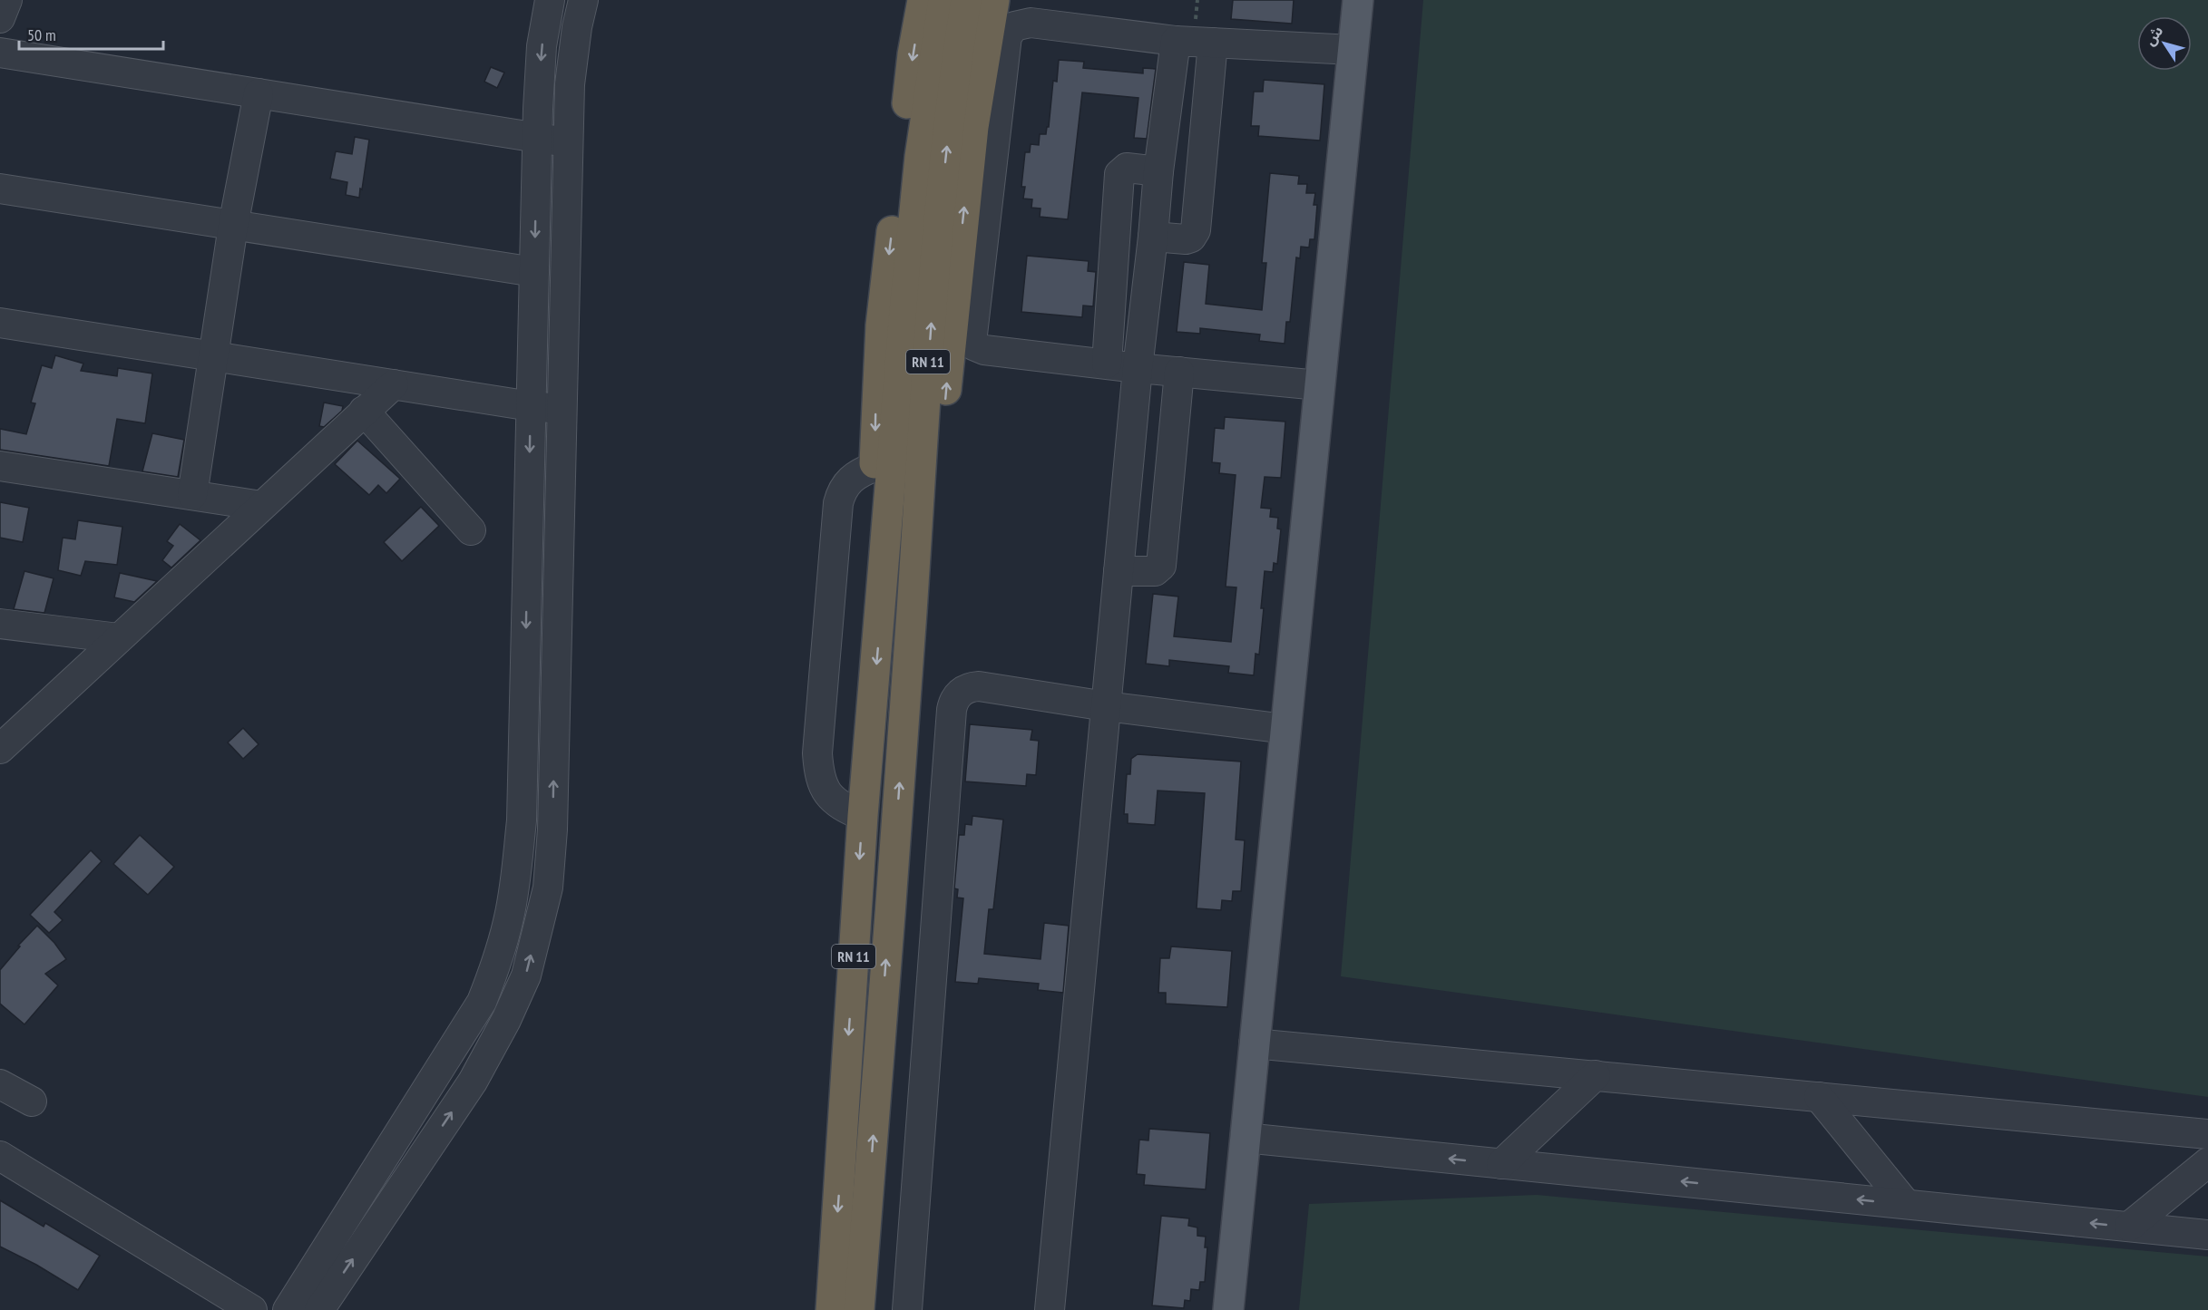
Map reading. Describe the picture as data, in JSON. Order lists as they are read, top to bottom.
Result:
{
  "streets": {
    "highway": ["RN 11"]
  },
  "scale_bar": "50 m",
  "north": "top left"
}
